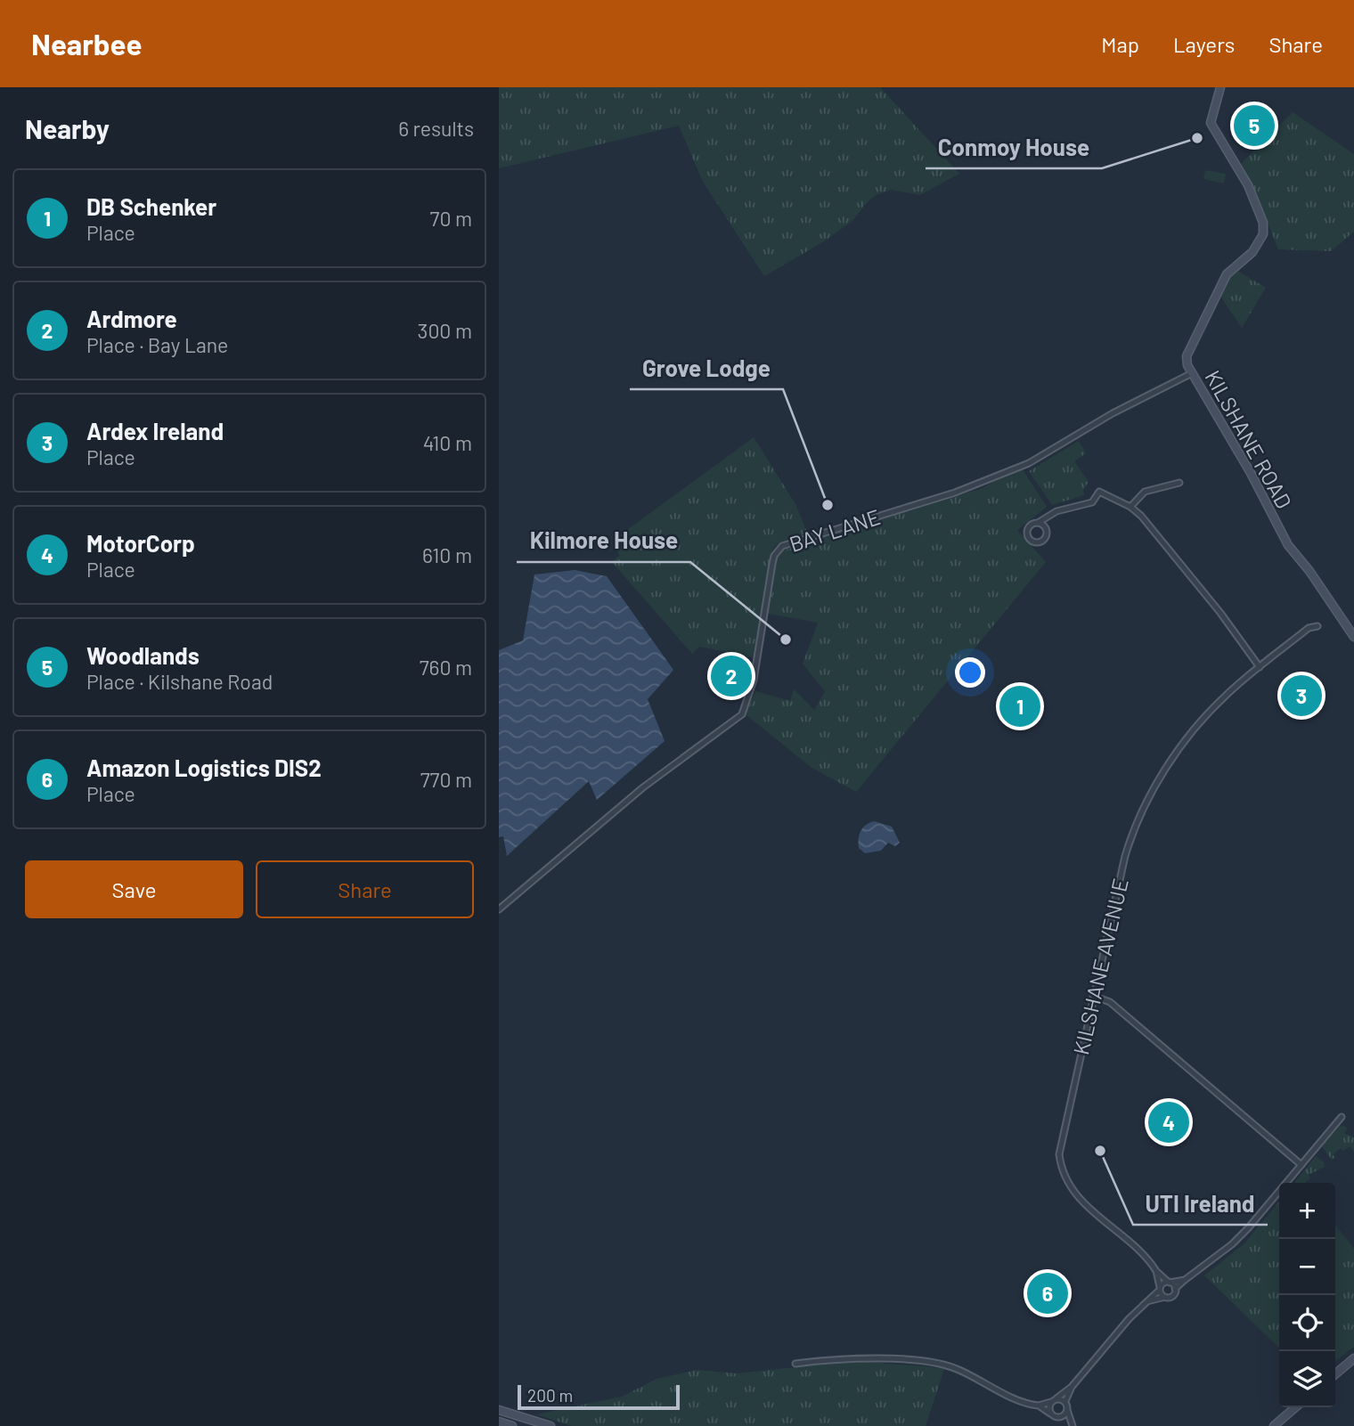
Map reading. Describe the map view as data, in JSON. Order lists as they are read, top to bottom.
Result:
{
  "streets": {
    "street": ["KILSHANE ROAD", "BAY LANE", "KILSHANE AVENUE"]
  },
  "crossings": [
    ["KILSHANE ROAD", "BAY LANE"]
  ],
  "places": [
    "Conmoy House",
    "Grove Lodge",
    "Kilmore House",
    "UTI Ireland"
  ],
  "scale_bar": "200 m",
  "page": {
    "header": "Nearbee",
    "nav": ["Map", "Layers", "Share"],
    "heading": ["Nearby", "6 results"],
    "pins": [
      "5",
      "2",
      "3",
      "1",
      "4",
      "6"
    ],
    "list": [
      {
        "mark": "1",
        "name": "DB Schenker",
        "note": "Place",
        "value": "70 m"
      },
      {
        "mark": "2",
        "name": "Ardmore",
        "note": "Place · Bay Lane",
        "value": "300 m"
      },
      {
        "mark": "3",
        "name": "Ardex Ireland",
        "note": "Place",
        "value": "410 m"
      },
      {
        "mark": "4",
        "name": "MotorCorp",
        "note": "Place",
        "value": "610 m"
      },
      {
        "mark": "5",
        "name": "Woodlands",
        "note": "Place · Kilshane Road",
        "value": "760 m"
      },
      {
        "mark": "6",
        "name": "Amazon Logistics DIS2",
        "note": "Place",
        "value": "770 m"
      }
    ],
    "buttons": ["Save", "Share"],
    "map_buttons": ["+", "−"],
    "scale": "200 m"
  }
}
